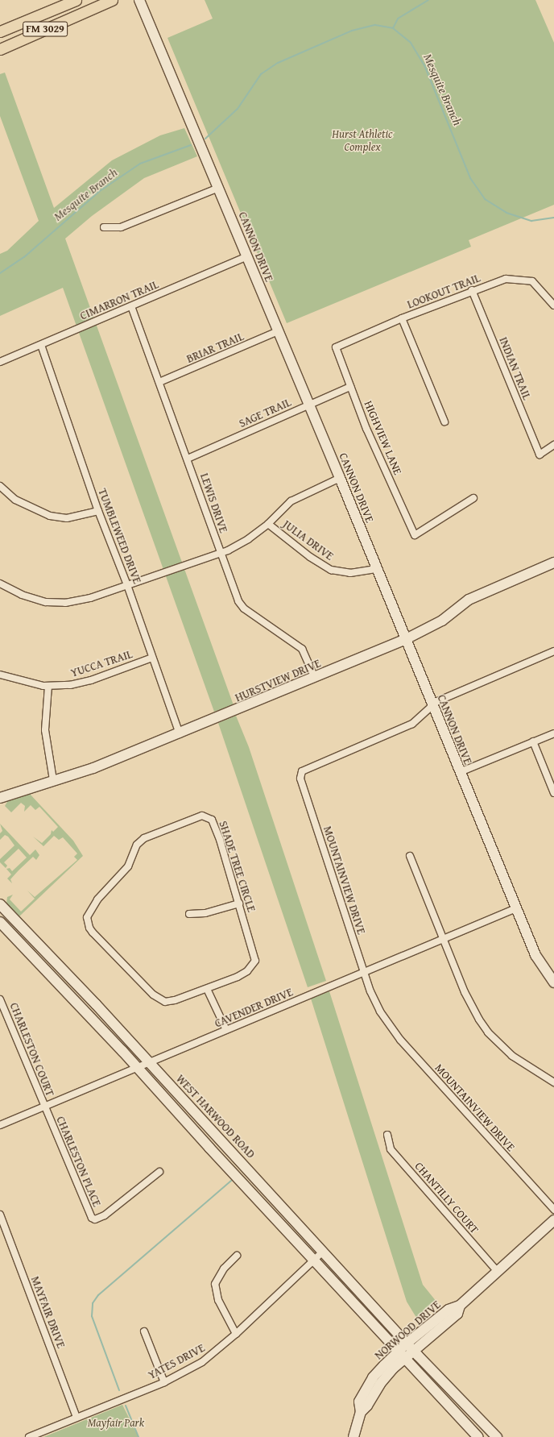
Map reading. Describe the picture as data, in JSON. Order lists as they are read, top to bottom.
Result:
{
  "streets": {
    "main road": [
      "FM 3029",
      "CANNON DRIVE",
      "HURSTVIEW DRIVE",
      "WEST HARWOOD ROAD",
      "NORWOOD DRIVE"
    ],
    "street": [
      "LOOKOUT TRAIL",
      "CIMARRON TRAIL",
      "BRIAR TRAIL",
      "INDIAN TRAIL",
      "SAGE TRAIL",
      "HIGHVIEW LANE",
      "LEWIS DRIVE",
      "TUMBLEWEED DRIVE",
      "JULIA DRIVE",
      "YUCCA TRAIL",
      "SHADE TREE CIRCLE",
      "MOUNTAINVIEW DRIVE",
      "CAVENDER DRIVE",
      "CHARLESTON COURT",
      "CHARLESTON PLACE",
      "CHANTILLY COURT",
      "MAYFAIR DRIVE",
      "YATES DRIVE"
    ]
  },
  "crossings": [
    ["CANNON DRIVE", "CIMARRON TRAIL"],
    ["CANNON DRIVE", "BRIAR TRAIL"],
    ["CANNON DRIVE", "SAGE TRAIL"],
    ["CANNON DRIVE", "JULIA DRIVE"],
    ["CANNON DRIVE", "HURSTVIEW DRIVE"],
    ["CANNON DRIVE", "MOUNTAINVIEW DRIVE"],
    ["CANNON DRIVE", "CAVENDER DRIVE"],
    ["LOOKOUT TRAIL", "INDIAN TRAIL"],
    ["LOOKOUT TRAIL", "HIGHVIEW LANE"],
    ["CIMARRON TRAIL", "LEWIS DRIVE"],
    ["CIMARRON TRAIL", "TUMBLEWEED DRIVE"],
    ["BRIAR TRAIL", "LEWIS DRIVE"],
    ["SAGE TRAIL", "HIGHVIEW LANE"],
    ["SAGE TRAIL", "LEWIS DRIVE"],
    ["LEWIS DRIVE", "HURSTVIEW DRIVE"],
    ["TUMBLEWEED DRIVE", "YUCCA TRAIL"],
    ["TUMBLEWEED DRIVE", "HURSTVIEW DRIVE"],
    ["MOUNTAINVIEW DRIVE", "CAVENDER DRIVE"],
    ["CAVENDER DRIVE", "CHARLESTON COURT"],
    ["CAVENDER DRIVE", "WEST HARWOOD ROAD"],
    ["CAVENDER DRIVE", "CHARLESTON PLACE"],
    ["CHARLESTON COURT", "CHARLESTON PLACE"],
    ["WEST HARWOOD ROAD", "NORWOOD DRIVE"],
    ["WEST HARWOOD ROAD", "YATES DRIVE"],
    ["CHANTILLY COURT", "NORWOOD DRIVE"],
    ["MAYFAIR DRIVE", "YATES DRIVE"]
  ],
  "water": ["Mesquite Branch"],
  "parks": ["Hurst Athletic Complex", "Mayfair Park"]
}
